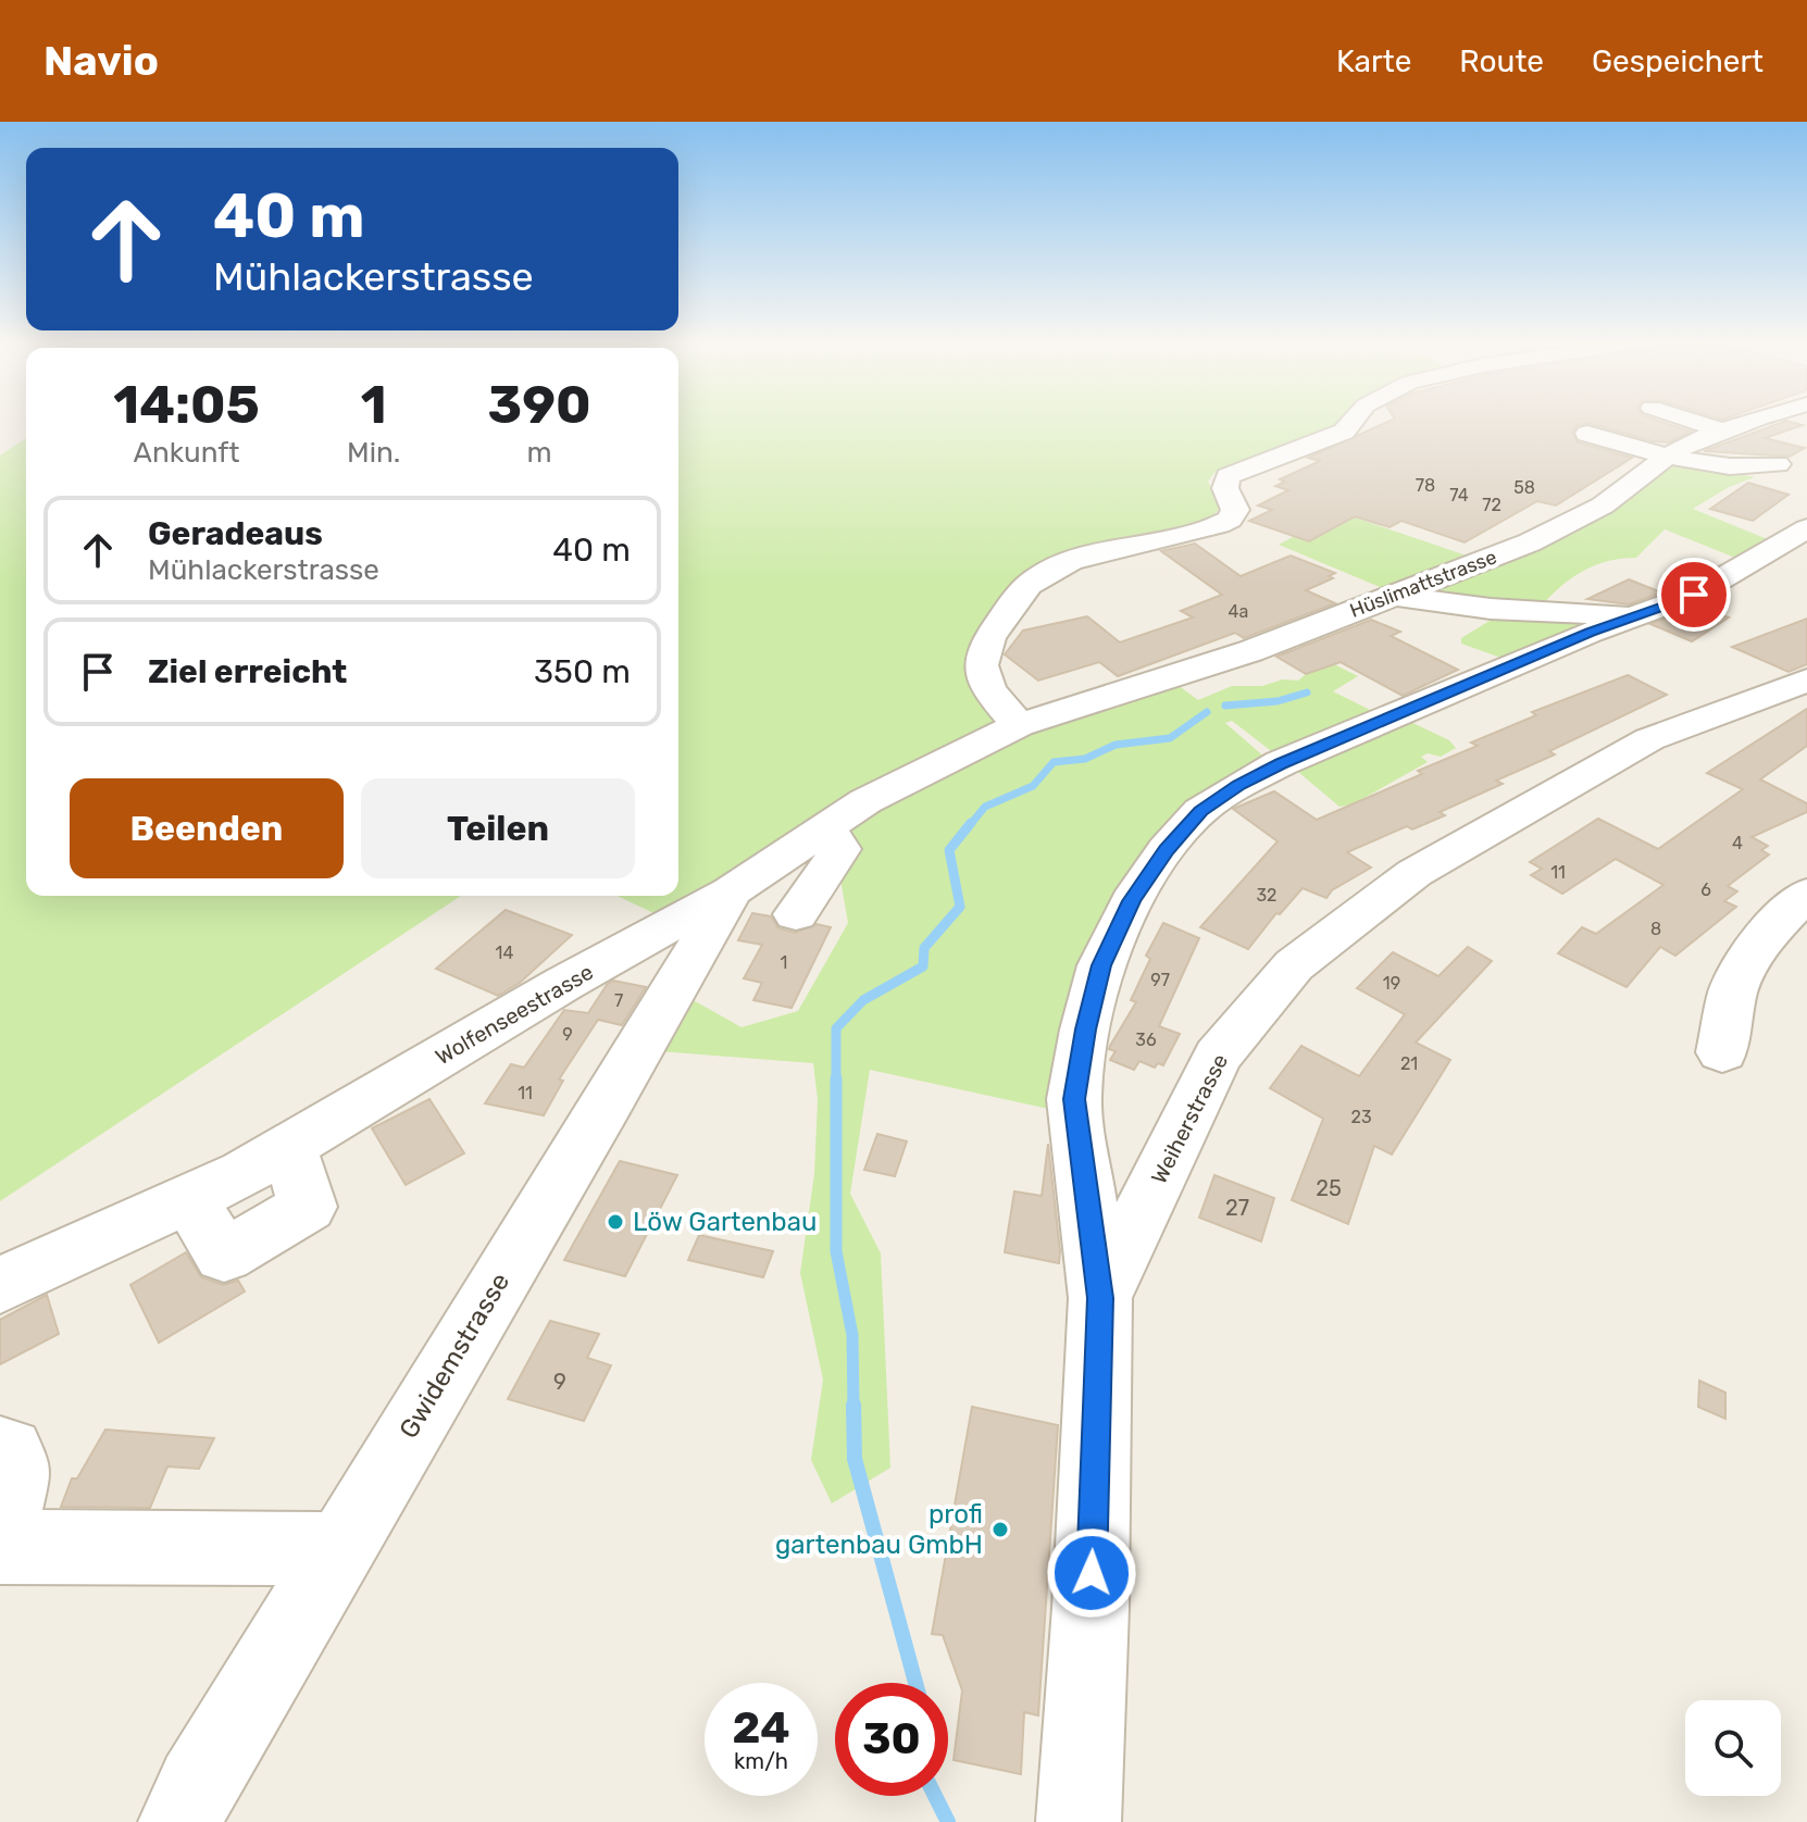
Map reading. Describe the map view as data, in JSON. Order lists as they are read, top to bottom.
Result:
{
  "streets": {
    "street": [
      "Hüslimattstrasse",
      "Wolfenseestrasse",
      "Weiherstrasse",
      "Gwidemstrasse"
    ]
  },
  "crossings": [
    ["Hüslimattstrasse", "Wolfenseestrasse"],
    ["Wolfenseestrasse", "Gwidemstrasse"]
  ],
  "places": ["Löw Gartenbau", "profi gartenbau GmbH"],
  "house_numbers": [
    "78",
    "58",
    "74",
    "72",
    "4a",
    "4",
    "11",
    "6",
    "32",
    "8",
    "14",
    "1",
    "97",
    "19",
    "7",
    "9",
    "36",
    "21",
    "11",
    "23",
    "25",
    "27",
    "9"
  ],
  "page": {
    "header": "Navio",
    "nav": ["Karte", "Route", "Gespeichert"],
    "turn": ["40 m", "Mühlackerstrasse"],
    "eta": [
      "14:05",
      "Ankunft",
      "1",
      "Min.",
      "390",
      "m"
    ],
    "list": [
      {
        "name": "Geradeaus",
        "note": "Mühlackerstrasse",
        "value": "40 m"
      },
      {
        "name": "Ziel erreicht",
        "value": "350 m"
      }
    ],
    "buttons": ["Beenden", "Teilen"],
    "speed": "24 km/h",
    "limit": "30"
  }
}
